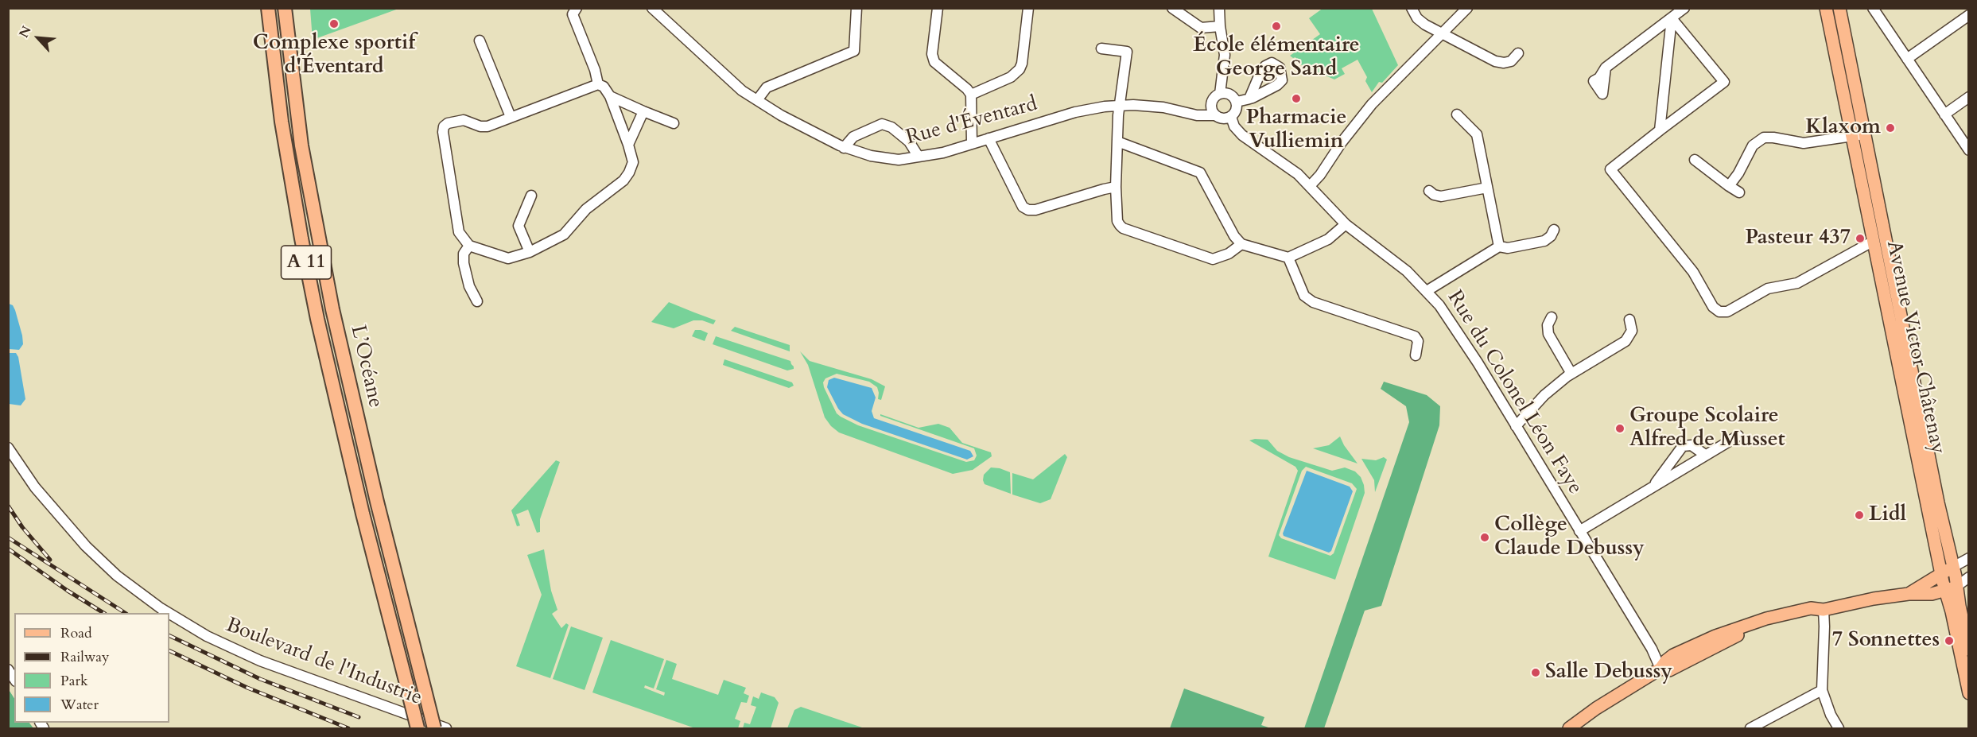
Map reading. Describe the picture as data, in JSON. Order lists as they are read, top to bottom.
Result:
{
  "streets": {
    "highway": ["A 11", "L’Océane"],
    "main road": ["Avenue Victor Châtenay"],
    "street": ["Rue d'Éventard", "Rue du Colonel Léon Faye", "Boulevard de l'Industrie"]
  },
  "crossings": [
    ["Rue d'Éventard", "Rue du Colonel Léon Faye"]
  ],
  "places": [
    "Complexe sportif d'Éventard",
    "École élémentaire George Sand",
    "Pharmacie Vulliemin",
    "Klaxom",
    "Pasteur 437",
    "Groupe Scolaire Alfred de Musset",
    "Lidl",
    "Collège Claude Debussy",
    "7 Sonnettes",
    "Salle Debussy"
  ],
  "legend": [
    "Road",
    "Railway",
    "Park",
    "Water"
  ],
  "north": "top left"
}
